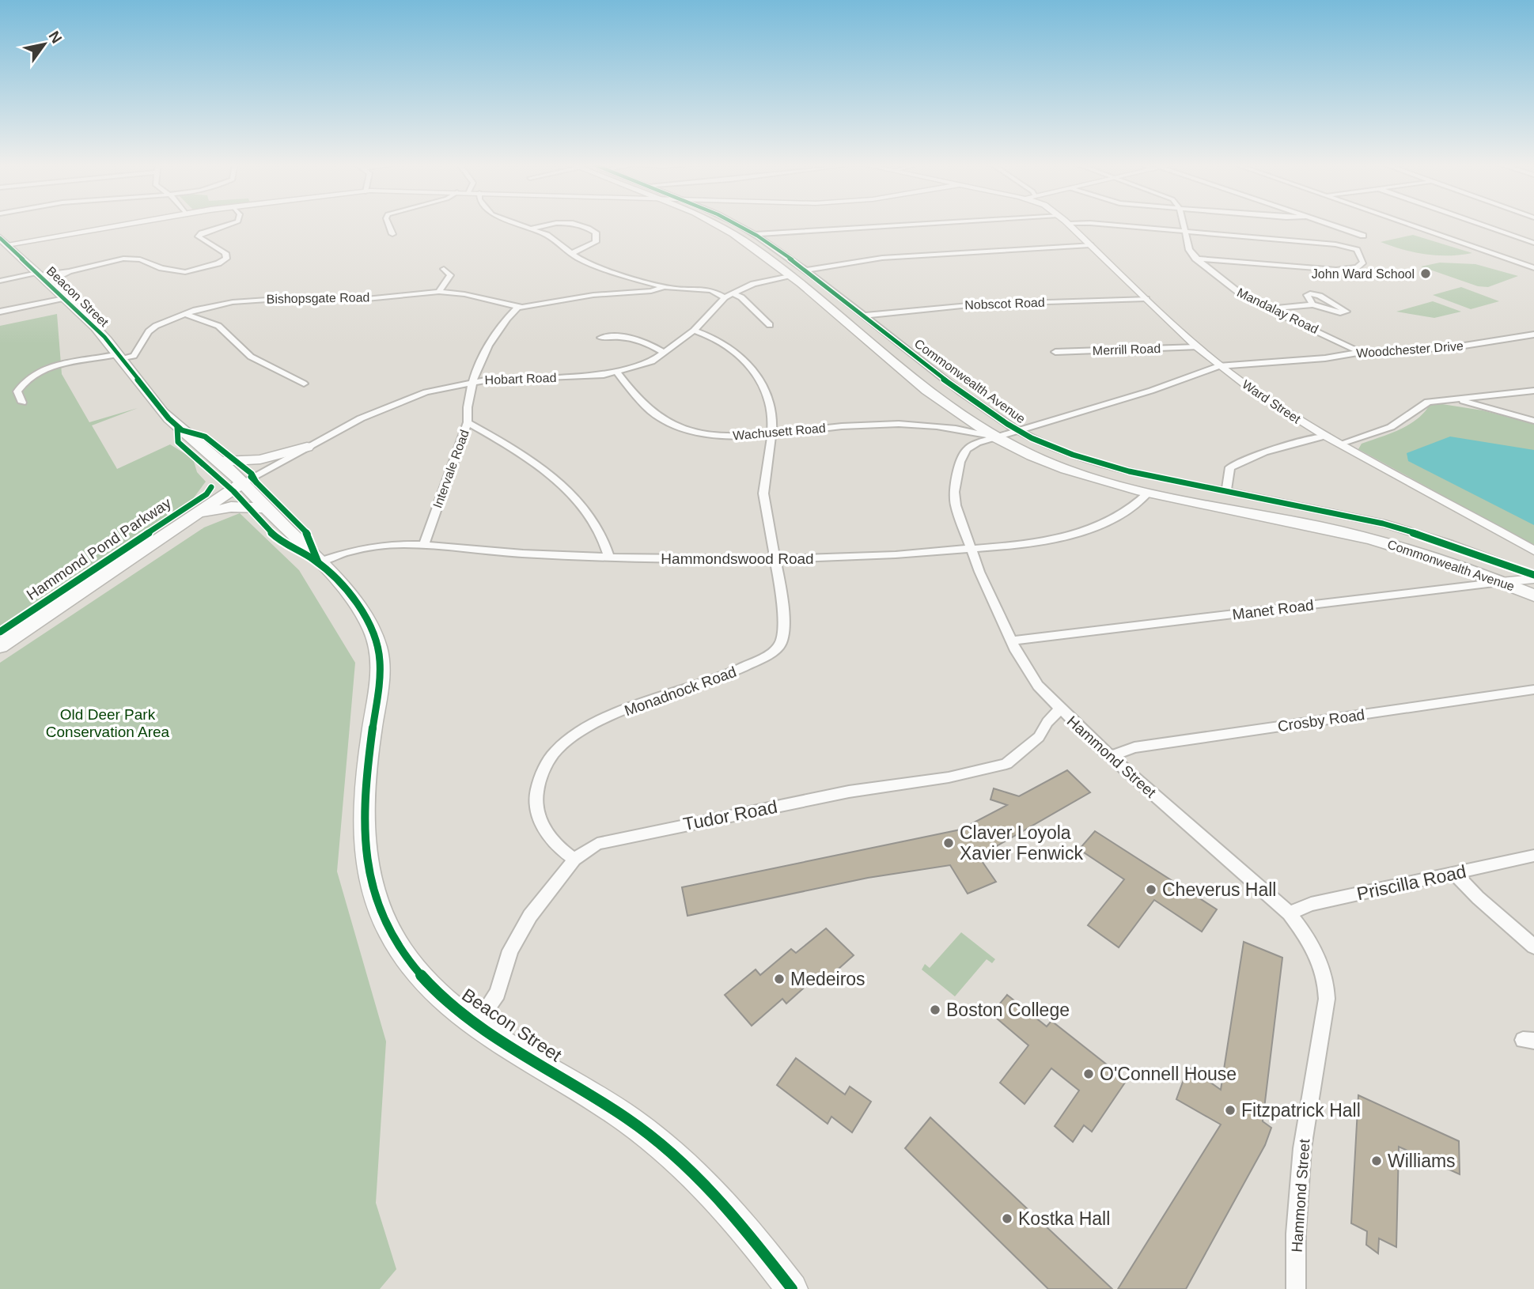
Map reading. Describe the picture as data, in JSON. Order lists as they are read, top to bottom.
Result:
{
  "streets": {
    "main road": ["Beacon Street", "Commonwealth Avenue", "Hammond Pond Parkway"],
    "street": [
      "Bishopsgate Road",
      "Nobscot Road",
      "Mandalay Road",
      "Merrill Road",
      "Woodchester Drive",
      "Hobart Road",
      "Ward Street",
      "Wachusett Road",
      "Intervale Road",
      "Hammondswood Road",
      "Manet Road",
      "Monadnock Road",
      "Crosby Road",
      "Hammond Street",
      "Tudor Road",
      "Priscilla Road"
    ]
  },
  "crossings": [
    ["Beacon Street", "Bishopsgate Road"],
    ["Beacon Street", "Hobart Road"],
    ["Beacon Street", "Hammond Pond Parkway"],
    ["Beacon Street", "Hammondswood Road"],
    ["Beacon Street", "Tudor Road"],
    ["Bishopsgate Road", "Intervale Road"],
    ["Nobscot Road", "Commonwealth Avenue"],
    ["Nobscot Road", "Ward Street"],
    ["Mandalay Road", "Woodchester Drive"],
    ["Merrill Road", "Ward Street"],
    ["Woodchester Drive", "Ward Street"],
    ["Woodchester Drive", "Hammond Street"],
    ["Hobart Road", "Commonwealth Avenue"],
    ["Hobart Road", "Wachusett Road"],
    ["Hobart Road", "Intervale Road"],
    ["Hobart Road", "Hammond Pond Parkway"],
    ["Hobart Road", "Monadnock Road"],
    ["Commonwealth Avenue", "Wachusett Road"],
    ["Commonwealth Avenue", "Hammondswood Road"],
    ["Commonwealth Avenue", "Manet Road"],
    ["Commonwealth Avenue", "Hammond Street"],
    ["Ward Street", "Hammond Street"],
    ["Wachusett Road", "Monadnock Road"],
    ["Wachusett Road", "Hammond Street"],
    ["Intervale Road", "Hammondswood Road"],
    ["Hammondswood Road", "Monadnock Road"],
    ["Hammondswood Road", "Hammond Street"],
    ["Manet Road", "Hammond Street"],
    ["Monadnock Road", "Tudor Road"],
    ["Crosby Road", "Hammond Street"],
    ["Hammond Street", "Tudor Road"],
    ["Hammond Street", "Priscilla Road"]
  ],
  "parks": ["Old Deer Park Conservation Area"],
  "places": [
    "John Ward School",
    "Claver Loyola Xavier Fenwick",
    "Cheverus Hall",
    "Medeiros",
    "Boston College",
    "O'Connell House",
    "Fitzpatrick Hall",
    "Williams",
    "Kostka Hall"
  ],
  "north": "top right"
}
